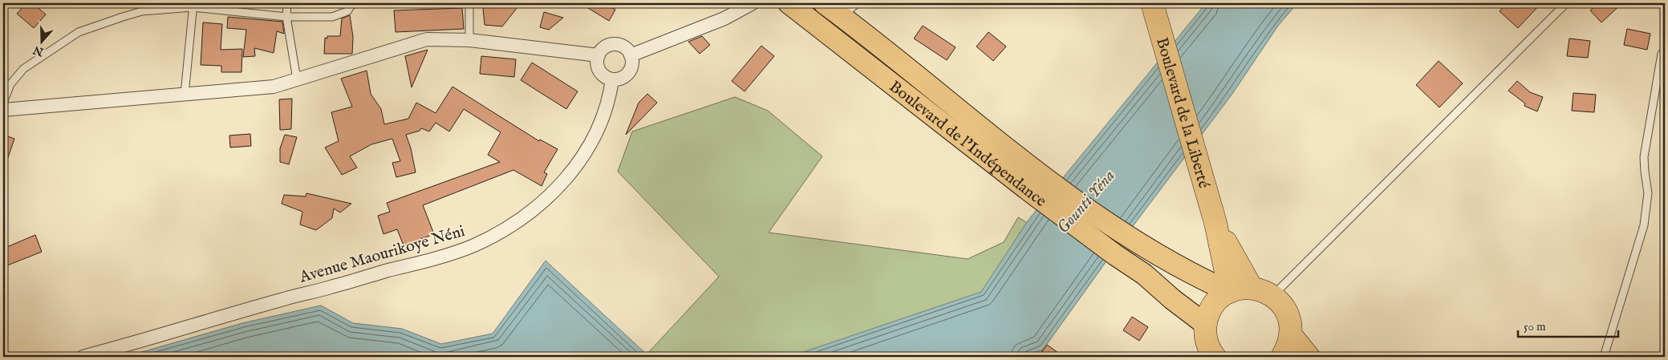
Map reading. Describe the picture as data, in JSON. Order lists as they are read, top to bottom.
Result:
{
  "streets": {
    "highway": ["Boulevard de la Liberté"],
    "main road": ["Boulevard de l'Indépendance"],
    "street": ["Avenue Maourikoye Néni"]
  },
  "crossings": [
    ["Boulevard de la Liberté", "Boulevard de l'Indépendance"]
  ],
  "water": ["Gounti Yéna"],
  "scale_bar": "50 m",
  "north": "bottom"
}
